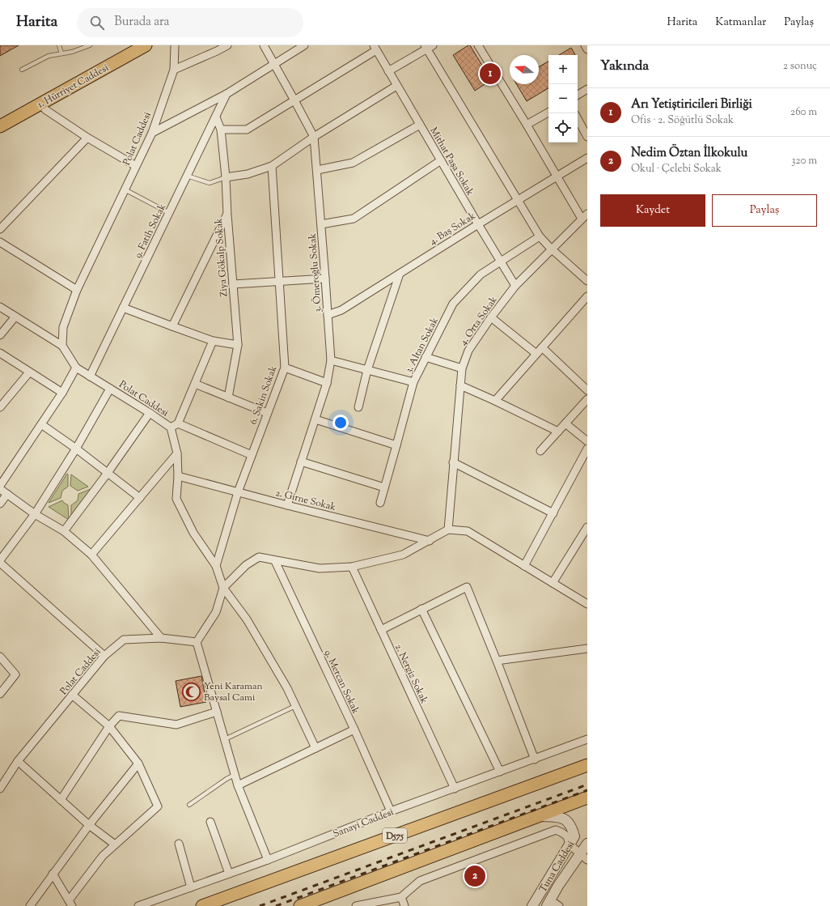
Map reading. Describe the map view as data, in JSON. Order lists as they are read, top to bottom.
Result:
{
  "streets": {
    "main road": ["1. Hürriyet Caddesi", "D575"],
    "street": [
      "Polat Caddesi",
      "Mithat Paşa Sokak",
      "4. Baş Sokak",
      "9. Fatih Sokak",
      "Ziya Gökalp Sokak",
      "3. Ömeroğlu Sokak",
      "4. Orta Sokak",
      "3. Altan Sokak",
      "6. Sakin Sokak",
      "2. Girne Sokak",
      "2. Nergiz Sokak",
      "9. Mercan Sokak",
      "Sanayi Caddesi",
      "Tuna Caddesi"
    ]
  },
  "crossings": [
    ["Polat Caddesi", "9. Fatih Sokak"],
    ["Polat Caddesi", "6. Sakin Sokak"],
    ["Polat Caddesi", "2. Girne Sokak"],
    ["Mithat Paşa Sokak", "4. Baş Sokak"],
    ["Mithat Paşa Sokak", "4. Orta Sokak"],
    ["Mithat Paşa Sokak", "3. Altan Sokak"],
    ["4. Baş Sokak", "3. Ömeroğlu Sokak"],
    ["9. Fatih Sokak", "Ziya Gökalp Sokak"],
    ["3. Ömeroğlu Sokak", "2. Girne Sokak"],
    ["6. Sakin Sokak", "2. Girne Sokak"],
    ["2. Nergiz Sokak", "Sanayi Caddesi"],
    ["9. Mercan Sokak", "Sanayi Caddesi"]
  ],
  "places": {
    "mosque": ["Yeni Karaman Baysal Cami"]
  },
  "north": "left",
  "page": {
    "header": "Harita",
    "search": "Burada ara",
    "nav": ["Harita", "Katmanlar", "Paylaş"],
    "heading": ["Yakında", "2 sonuç"],
    "map_buttons": ["+", "−"],
    "pins": ["1", "2"],
    "list": [
      {
        "mark": "1",
        "name": "Arı Yetiştiricileri Birliği",
        "note": "Ofis · 2. Söğütlü Sokak",
        "value": "260 m"
      },
      {
        "mark": "2",
        "name": "Nedim Öztan İlkokulu",
        "note": "Okul · Çelebi Sokak",
        "value": "320 m"
      }
    ],
    "buttons": ["Kaydet", "Paylaş"]
  }
}
